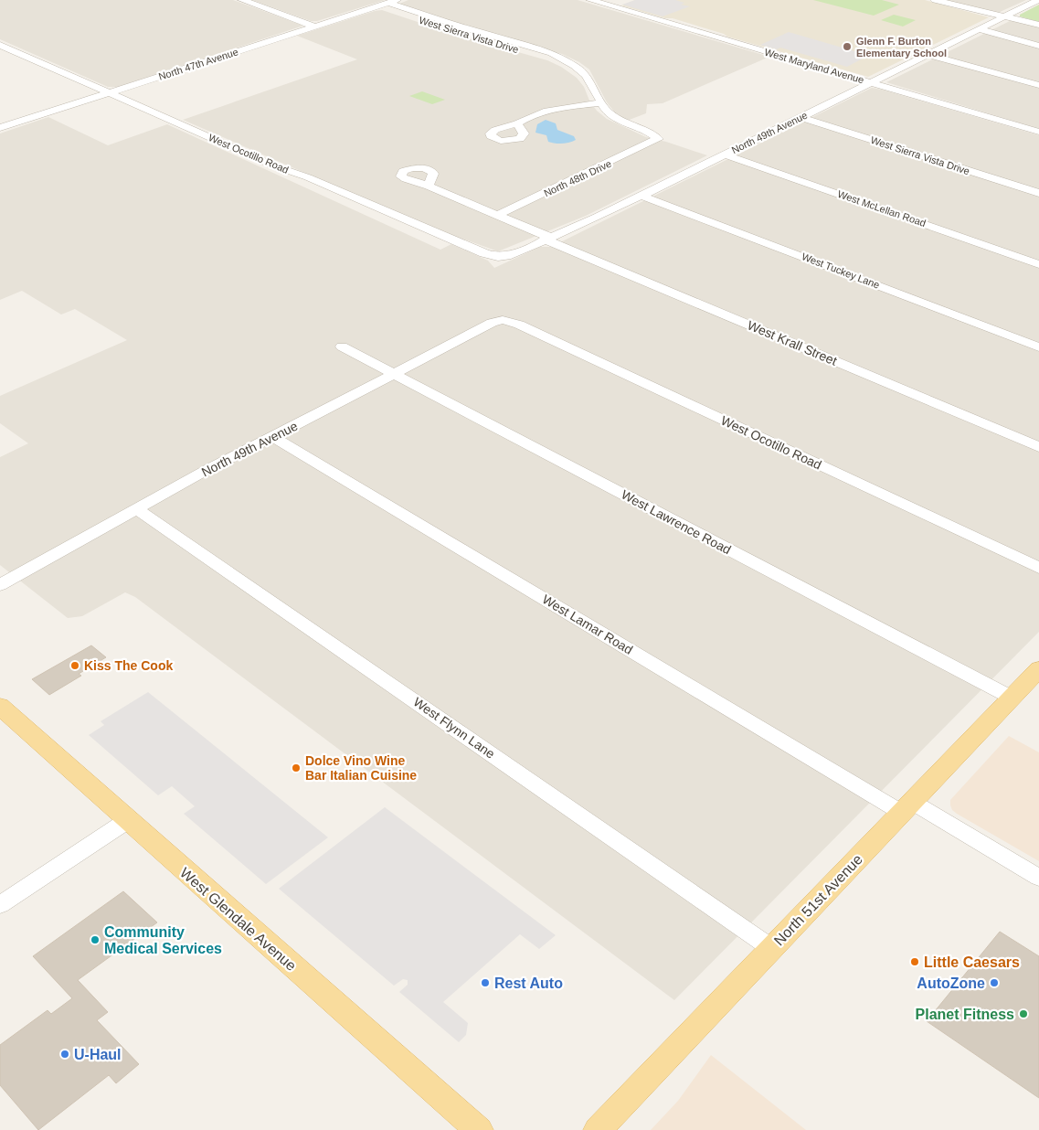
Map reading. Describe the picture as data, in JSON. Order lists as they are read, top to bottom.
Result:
{
  "streets": {
    "main road": ["North 51st Avenue", "West Glendale Avenue"],
    "street": [
      "West Sierra Vista Drive",
      "North 47th Avenue",
      "West Maryland Avenue",
      "North 49th Avenue",
      "West Ocotillo Road",
      "North 48th Drive",
      "West McLellan Road",
      "West Tuckey Lane",
      "West Krall Street",
      "West Lawrence Road",
      "West Lamar Road",
      "West Flynn Lane"
    ]
  },
  "crossings": [
    ["West Sierra Vista Drive", "North 47th Avenue"],
    ["West Sierra Vista Drive", "North 49th Avenue"],
    ["West Sierra Vista Drive", "North 48th Drive"],
    ["North 47th Avenue", "West Ocotillo Road"],
    ["West Maryland Avenue", "North 49th Avenue"],
    ["North 49th Avenue", "West Ocotillo Road"],
    ["North 49th Avenue", "West McLellan Road"],
    ["North 49th Avenue", "West Tuckey Lane"],
    ["North 49th Avenue", "West Krall Street"],
    ["North 49th Avenue", "West Lawrence Road"],
    ["North 49th Avenue", "West Lamar Road"],
    ["North 49th Avenue", "West Flynn Lane"],
    ["North 48th Drive", "West Krall Street"],
    ["West Lawrence Road", "North 51st Avenue"],
    ["West Lamar Road", "North 51st Avenue"],
    ["West Flynn Lane", "North 51st Avenue"]
  ],
  "places": [
    "Glenn F. Burton Elementary School",
    "Kiss The Cook",
    "Dolce Vino Wine Bar Italian Cuisine",
    "Community Medical Services",
    "Little Caesars",
    "Rest Auto",
    "AutoZone",
    "Planet Fitness",
    "U-Haul"
  ]
}
